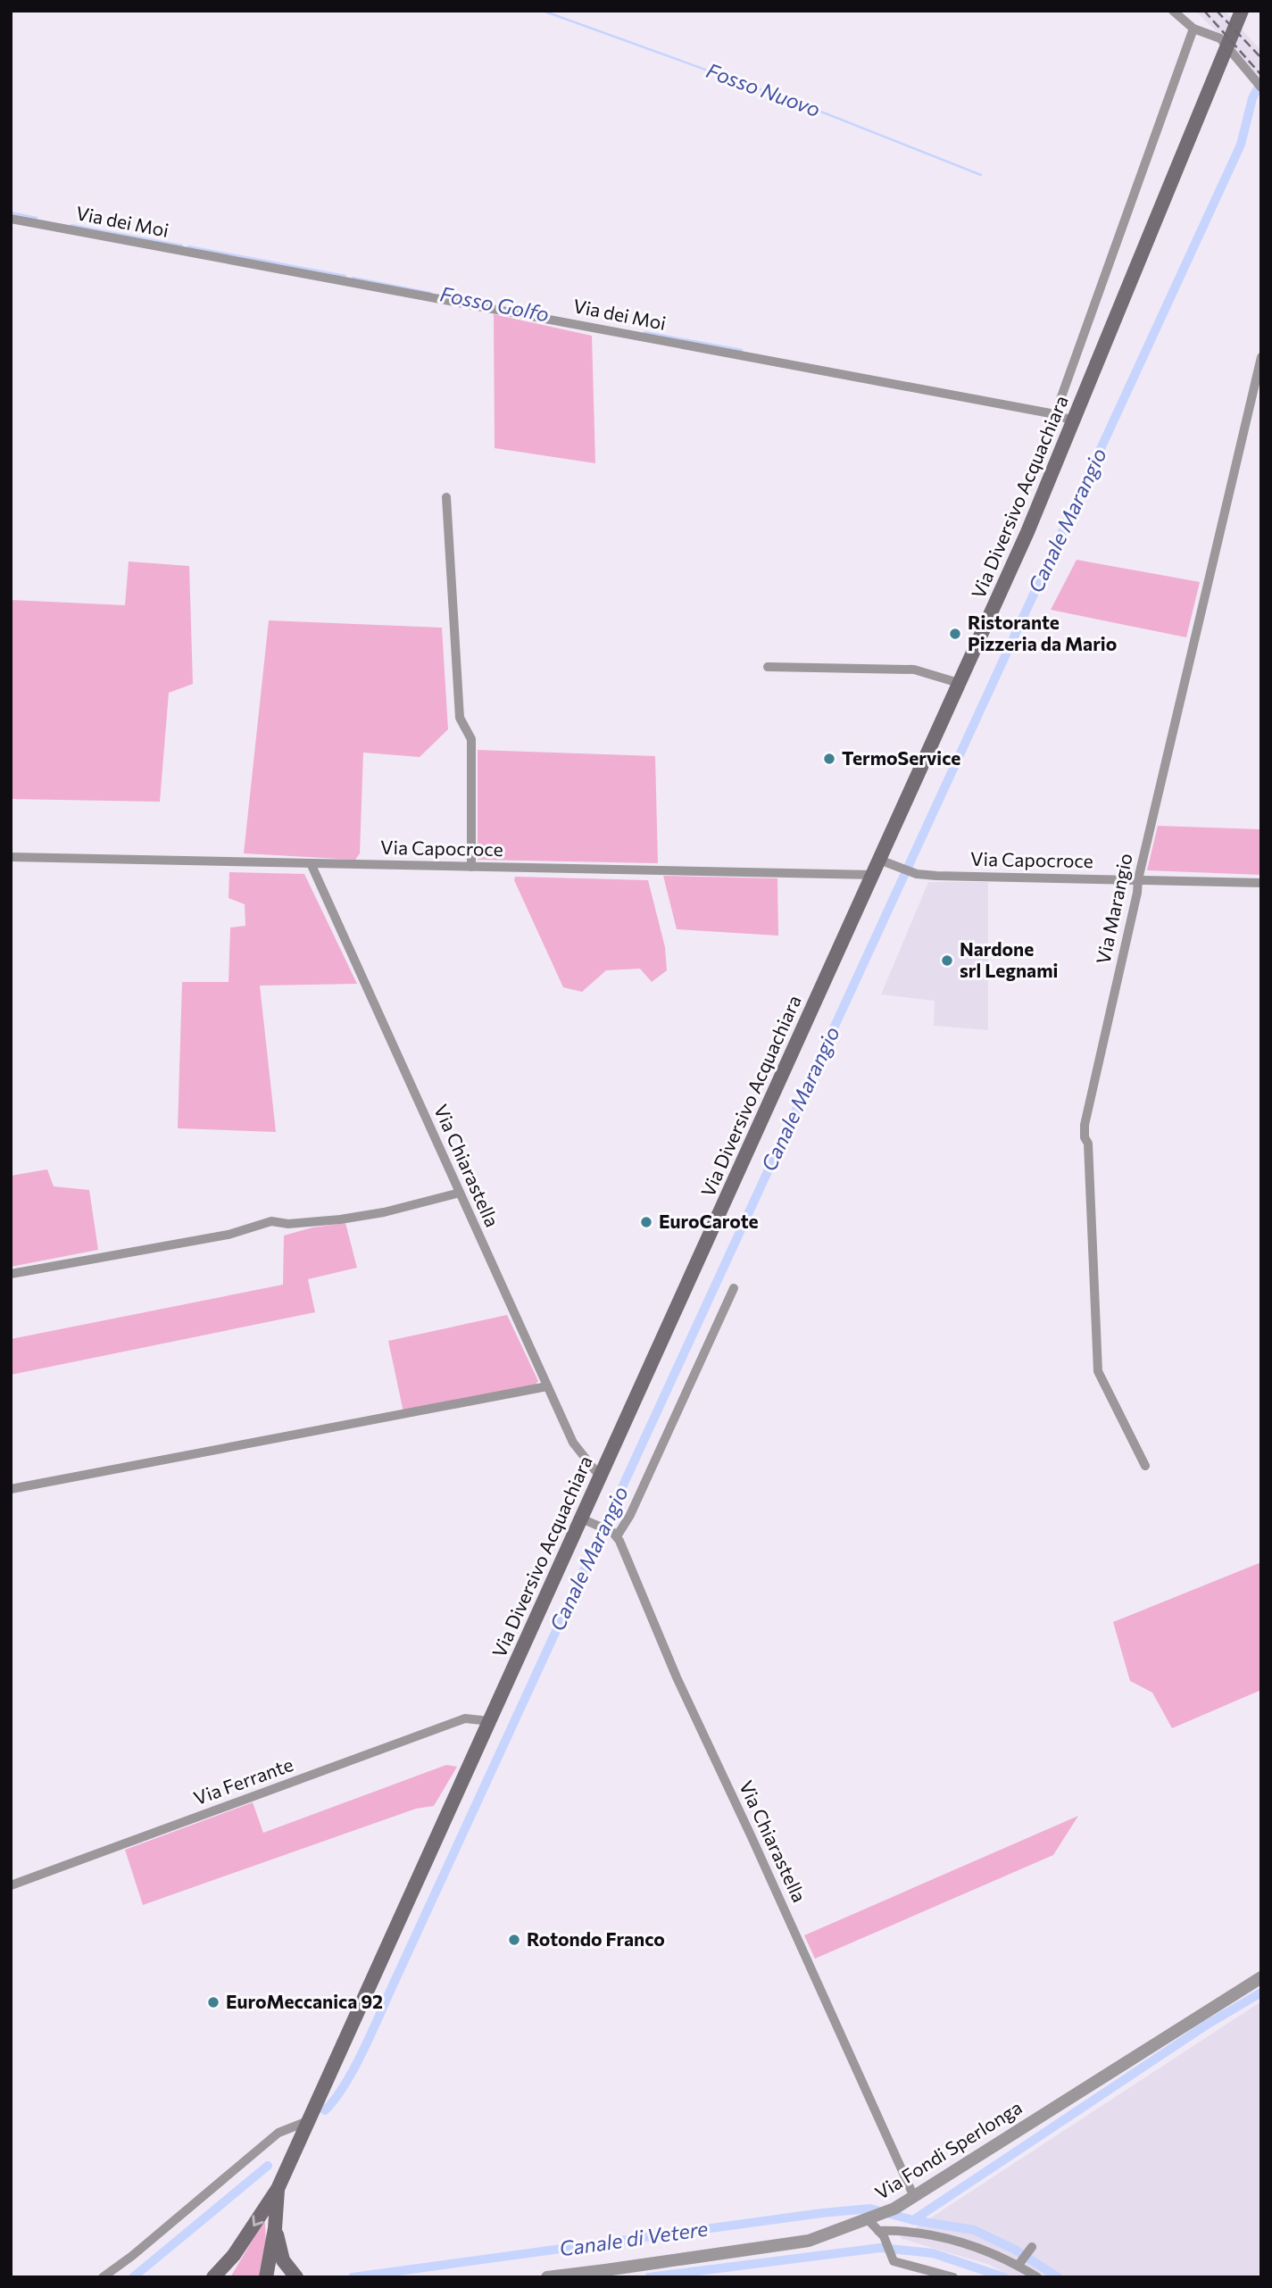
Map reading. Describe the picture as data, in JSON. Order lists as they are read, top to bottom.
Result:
{
  "streets": {
    "main road": ["Via Diversivo Acquachiara"],
    "street": [
      "Via dei Moi",
      "Via Capocroce",
      "Via Marangio",
      "Via Chiarastella",
      "Via Ferrante",
      "Via Fondi Sperlonga"
    ]
  },
  "crossings": [
    ["Via dei Moi", "Via Diversivo Acquachiara"],
    ["Via Diversivo Acquachiara", "Via Capocroce"],
    ["Via Diversivo Acquachiara", "Via Chiarastella"],
    ["Via Diversivo Acquachiara", "Via Ferrante"],
    ["Via Capocroce", "Via Marangio"],
    ["Via Capocroce", "Via Chiarastella"],
    ["Via Chiarastella", "Via Fondi Sperlonga"]
  ],
  "water": [
    "Fosso Nuovo",
    "Fosso Golfo",
    "Canale Marangio",
    "Canale di Vetere"
  ],
  "places": [
    "Ristorante Pizzeria da Mario",
    "TermoService",
    "Nardone srl Legnami",
    "EuroCarote",
    "Rotondo Franco",
    "EuroMeccanica 92"
  ]
}
